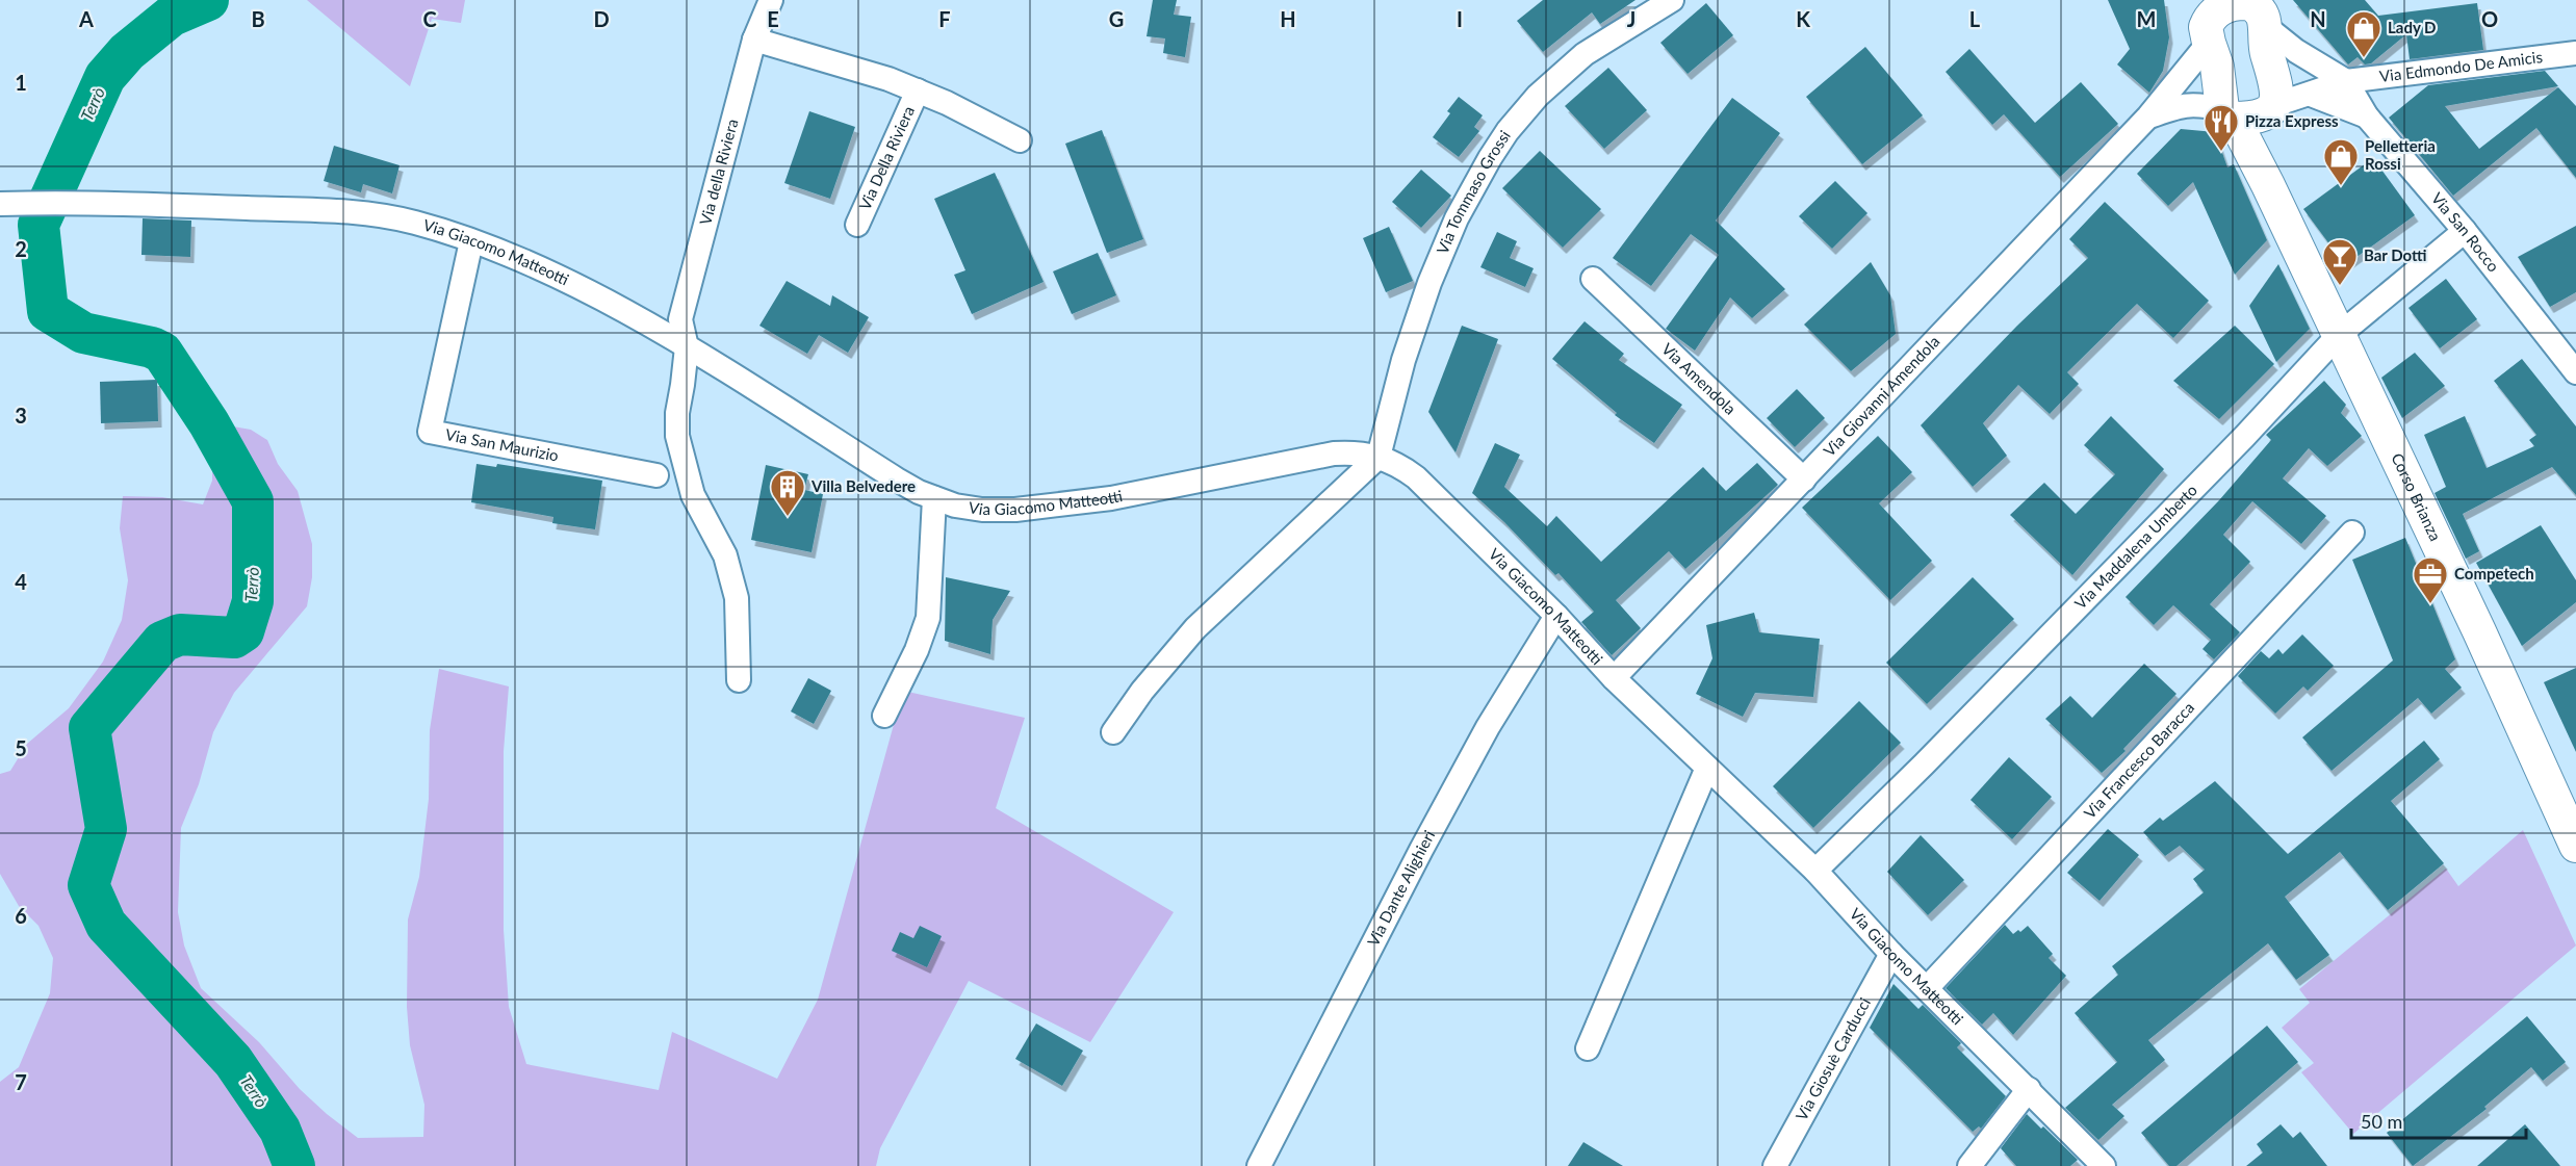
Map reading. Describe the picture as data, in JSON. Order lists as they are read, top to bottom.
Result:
{
  "streets": {
    "main road": ["Corso Brianza"],
    "street": [
      "Via Edmondo De Amicis",
      "Via Della Riviera",
      "Via della Riviera",
      "Via Tommaso Grossi",
      "Via San Rocco",
      "Via Giacomo Matteotti",
      "Via Amendola",
      "Via Giovanni Amendola",
      "Via San Maurizio",
      "Via Maddalena Umberto",
      "Via Francesco Baracca",
      "Via Dante Alighieri",
      "Via Giosuè Carducci"
    ]
  },
  "crossings": [
    ["Via Edmondo De Amicis", "Via San Rocco"],
    ["Via Edmondo De Amicis", "Corso Brianza"],
    ["Via della Riviera", "Via Giacomo Matteotti"],
    ["Via Tommaso Grossi", "Via Giacomo Matteotti"],
    ["Via San Rocco", "Corso Brianza"],
    ["Via San Rocco", "Via Maddalena Umberto"],
    ["Via Giacomo Matteotti", "Via Giovanni Amendola"],
    ["Via Giacomo Matteotti", "Via San Maurizio"],
    ["Via Giacomo Matteotti", "Via Maddalena Umberto"],
    ["Via Giacomo Matteotti", "Via Francesco Baracca"],
    ["Via Giacomo Matteotti", "Via Dante Alighieri"],
    ["Via Giacomo Matteotti", "Via Giosuè Carducci"],
    ["Via Amendola", "Via Giovanni Amendola"],
    ["Via Giovanni Amendola", "Corso Brianza"],
    ["Corso Brianza", "Via Maddalena Umberto"]
  ],
  "water": ["Terrò"],
  "places": {
    "shop": ["Lady D", "Pelletteria Rossi"],
    "restaurant": ["Pizza Express"],
    "bar": ["Bar Dotti"],
    "building": ["Villa Belvedere"],
    "office": ["Competech"]
  },
  "scale_bar": "50 m",
  "grid": {
    "columns": [
      "A",
      "B",
      "C",
      "D",
      "E",
      "F",
      "G",
      "H",
      "I",
      "J",
      "K",
      "L",
      "M",
      "N",
      "O"
    ],
    "rows": [
      "1",
      "2",
      "3",
      "4",
      "5",
      "6",
      "7"
    ]
  }
}
